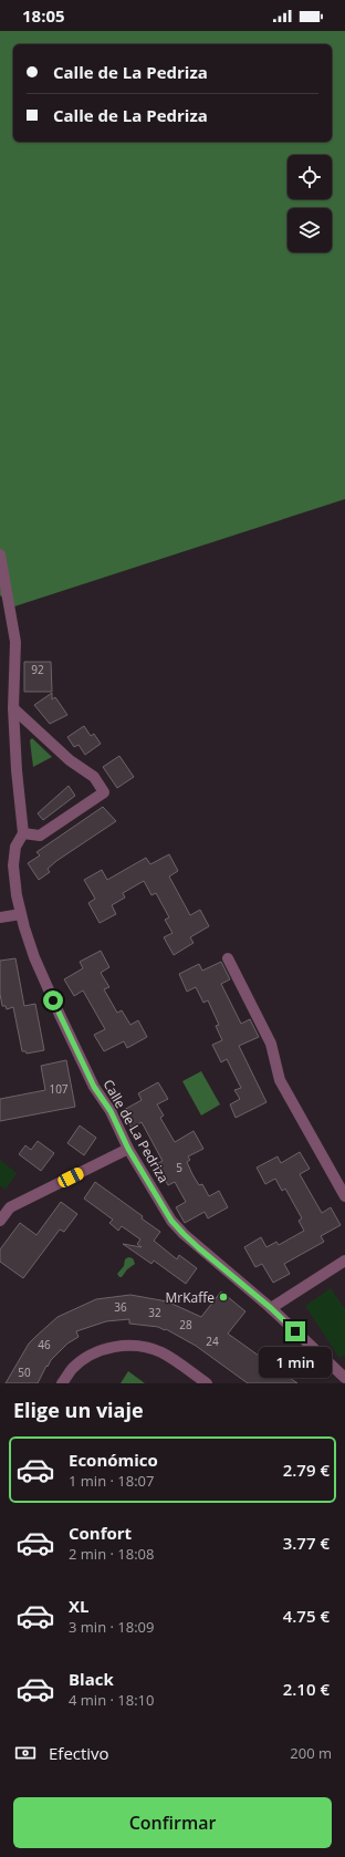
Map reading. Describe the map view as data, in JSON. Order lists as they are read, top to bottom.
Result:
{
  "streets": {
    "street": ["Calle de La Pedriza"]
  },
  "places": ["MrKaffe"],
  "house_numbers": [
    "92",
    "107",
    "5",
    "36",
    "32",
    "28",
    "24",
    "46",
    "50"
  ],
  "page": {
    "status": "18:05",
    "banner": ["Calle de La Pedriza", "Calle de La Pedriza"],
    "bubble": "1 min",
    "heading": "Elige un viaje",
    "list": [
      {
        "name": "Económico",
        "note": "1 min · 18:07",
        "value": "2.79 €"
      },
      {
        "name": "Confort",
        "note": "2 min · 18:08",
        "value": "3.77 €"
      },
      {
        "name": "XL",
        "note": "3 min · 18:09",
        "value": "4.75 €"
      },
      {
        "name": "Black",
        "note": "4 min · 18:10",
        "value": "2.10 €"
      }
    ],
    "pay": ["Efectivo", "200 m"],
    "buttons": "Confirmar"
  }
}
